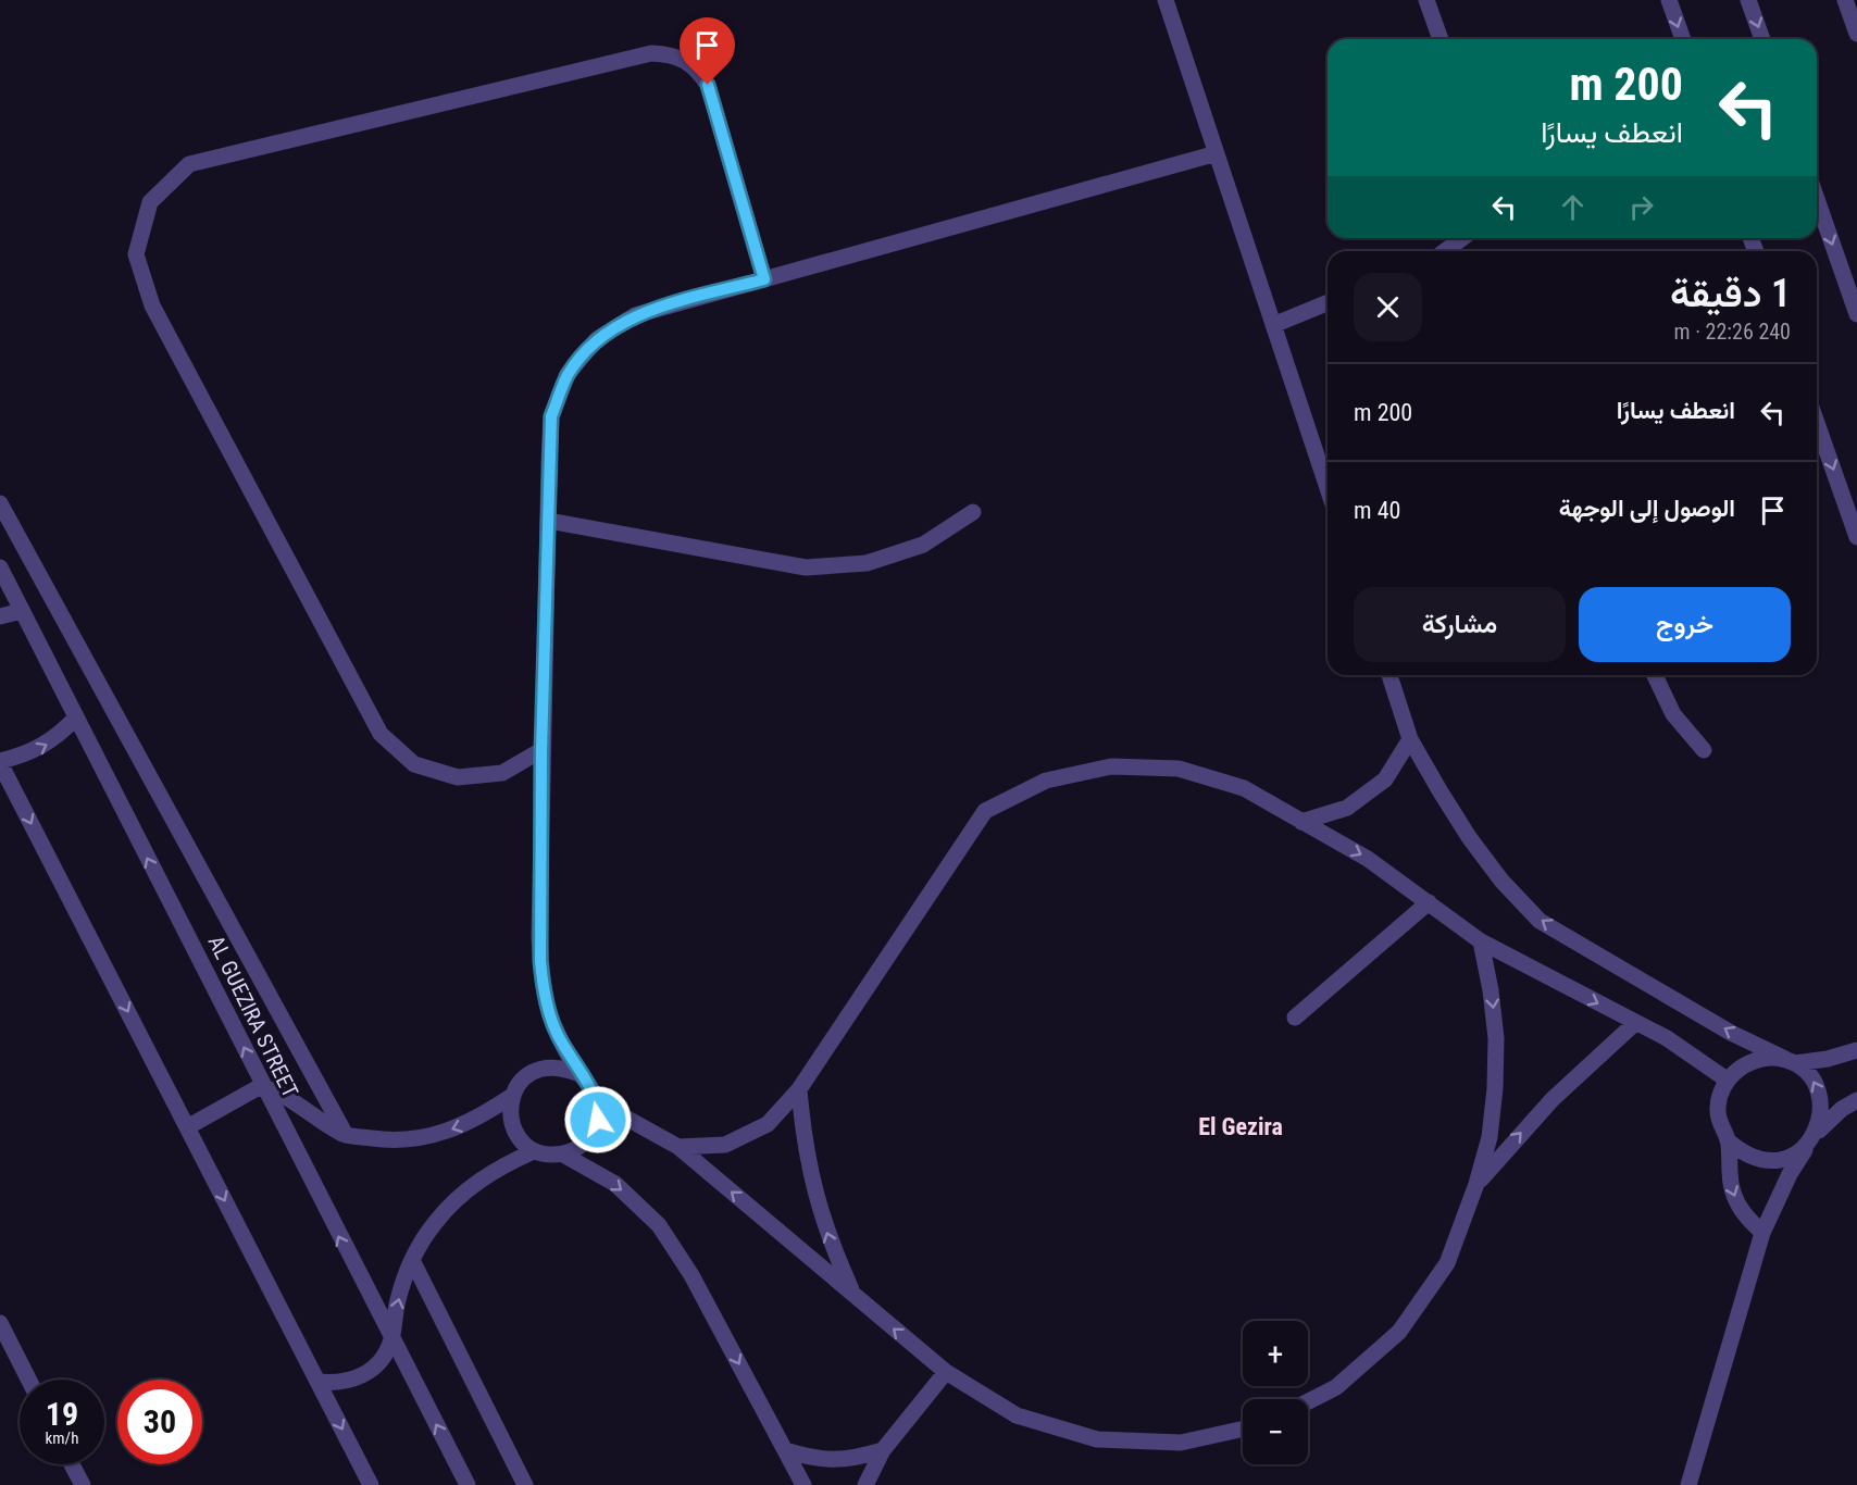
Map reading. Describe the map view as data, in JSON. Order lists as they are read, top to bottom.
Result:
{
  "streets": {
    "street": ["AL GUEZIRA STREET"]
  },
  "districts": ["El Gezira"],
  "page": {
    "turn": ["200 m", "انعطف يسارًا"],
    "heading": ["1 دقيقة", "240 m · 22:26"],
    "list": [
      {
        "name": "انعطف يسارًا",
        "value": "200 m"
      },
      {
        "name": "الوصول إلى الوجهة",
        "value": "40 m"
      }
    ],
    "buttons": ["خروج", "مشاركة"],
    "map_buttons": ["+", "−"],
    "speed": "19 km/h",
    "limit": "30"
  }
}
